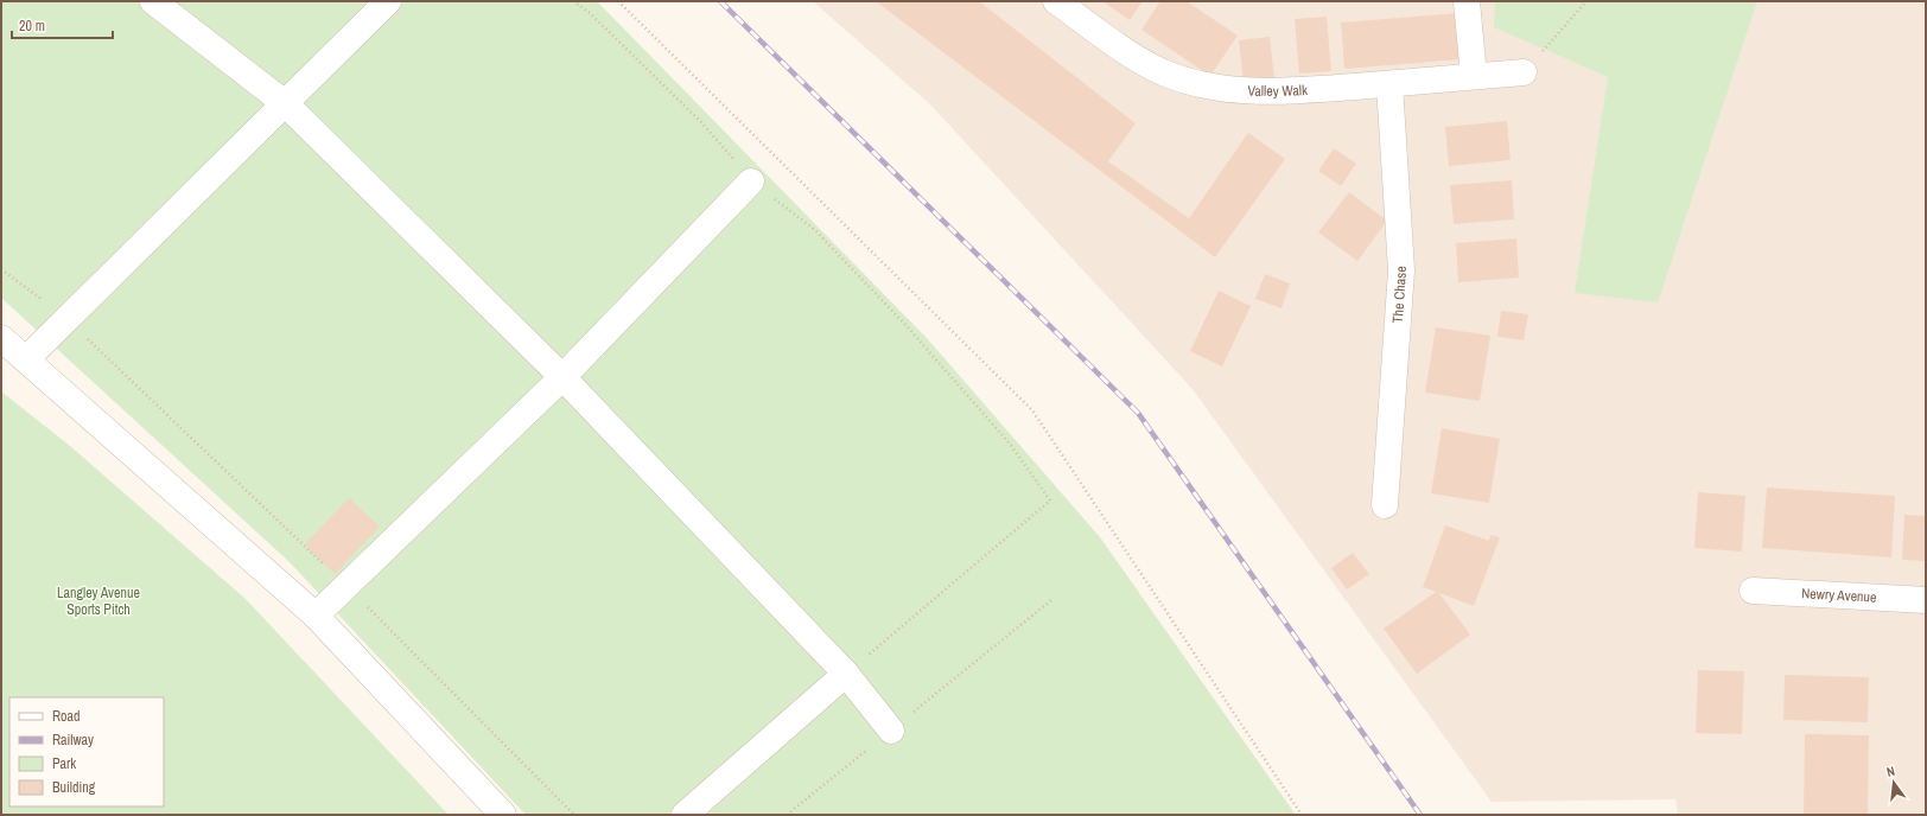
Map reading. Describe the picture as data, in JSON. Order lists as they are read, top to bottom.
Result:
{
  "streets": {
    "street": ["Valley Walk", "The Chase", "Newry Avenue"]
  },
  "crossings": [
    ["Valley Walk", "The Chase"]
  ],
  "parks": ["Langley Avenue Sports Pitch"],
  "legend": [
    "Road",
    "Railway",
    "Park",
    "Building"
  ],
  "scale_bar": "20 m",
  "north": "top"
}
